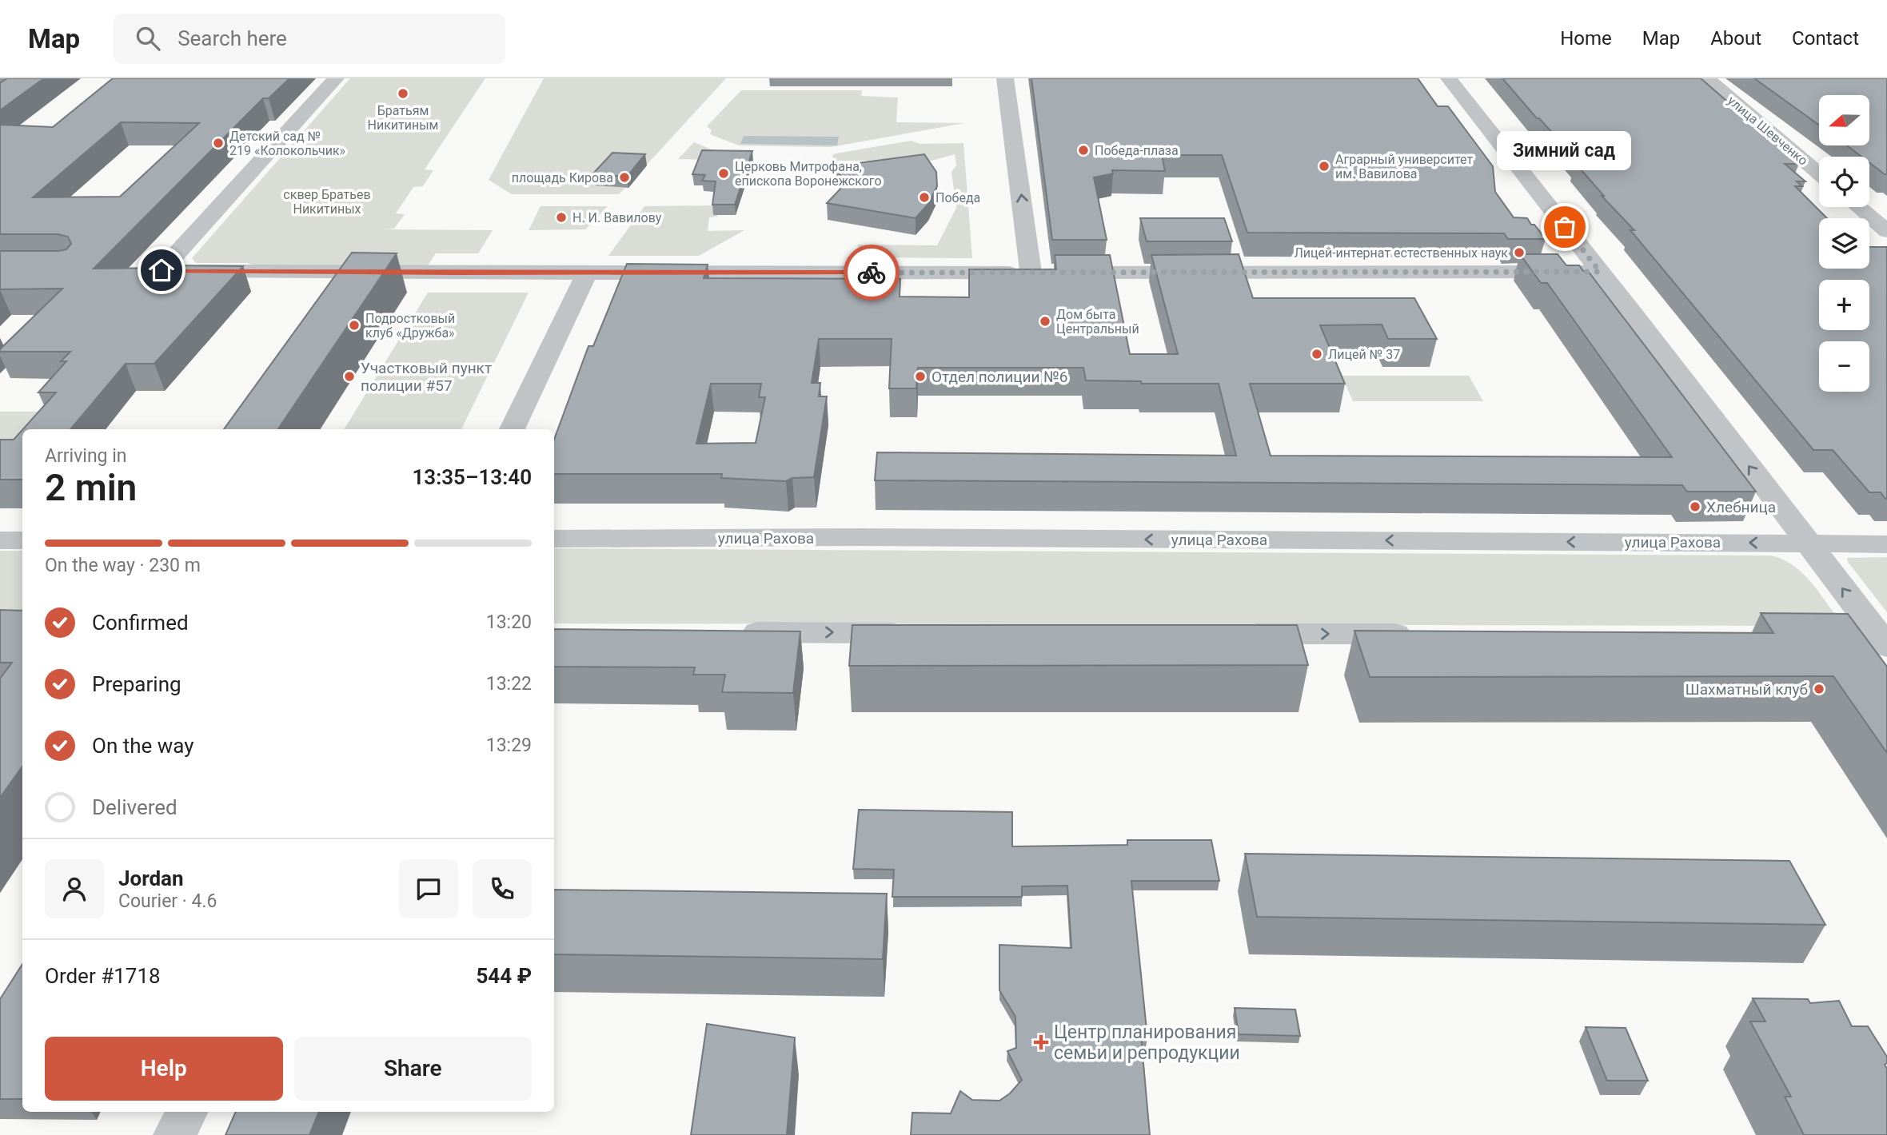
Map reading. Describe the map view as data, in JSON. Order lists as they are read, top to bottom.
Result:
{
  "streets": {
    "street": ["улица Шевченко", "улица Рахова"]
  },
  "parks": ["сквер Братьев Никитиных"],
  "places": {
    "other": [
      "Братьям Никитиным",
      "Детский сад № 219 «Колокольчик»",
      "Победа-плаза",
      "Аграрный университет им. Вавилова",
      "Церковь Митрофана, епископа Воронежского",
      "площадь Кирова",
      "Победа",
      "Н. И. Вавилову",
      "Зимний сад",
      "Лицей-интернат естественных наук",
      "Дом быта Центральный",
      "Подростковый клуб «Дружба»",
      "Лицей № 37",
      "Участковый пункт полиции #57",
      "Отдел полиции №6",
      "Хлебница",
      "Шахматный клуб"
    ],
    "health": ["Центр планирования семьи и репродукции"]
  },
  "north": "left",
  "page": {
    "header": "Map",
    "search": "Search here",
    "nav": [
      "Home",
      "Map",
      "About",
      "Contact"
    ],
    "map_buttons": ["+", "−"],
    "bubble": "Зимний сад",
    "heading": ["2 min", "Arriving in", "13:35–13:40"],
    "panel": [
      "Jordan",
      "Courier · 4.6",
      "Order #1718",
      "544 ₽"
    ],
    "bar": "On the way · 230 m",
    "list": [
      ["Confirmed", "13:20"],
      ["Preparing", "13:22"],
      ["On the way", "13:29"],
      "Delivered"
    ],
    "buttons": ["Help", "Share"]
  }
}
